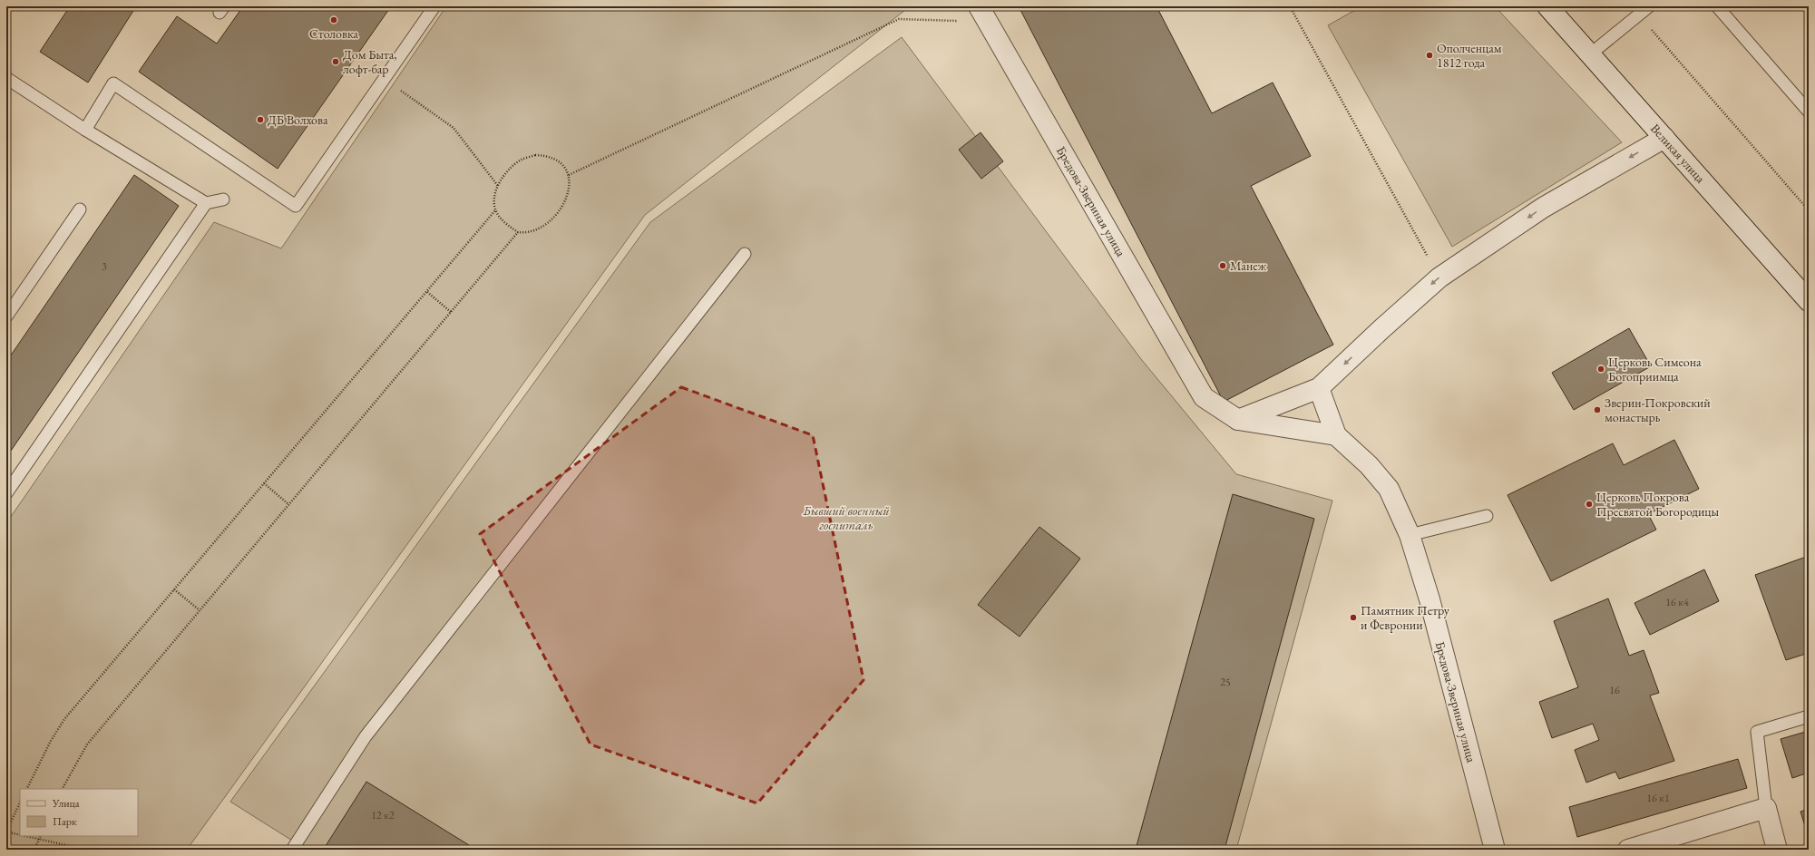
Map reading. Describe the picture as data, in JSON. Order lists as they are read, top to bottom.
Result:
{
  "streets": {
    "street": ["Великая улица", "Бредова-Звериная улица"]
  },
  "parks": ["Бывший военный госпиталь"],
  "places": [
    "Столовка",
    "Ополченцам 1812 года",
    "Дом Быта, лофт-бар",
    "ДБ Волхова",
    "Манеж",
    "Церковь Симеона Богоприимца",
    "Зверин-Покровский монастырь",
    "Церковь Покрова Пресвятой Богородицы",
    "Памятник Петру и Февронии"
  ],
  "house_numbers": [
    "3",
    "16 к4",
    "25",
    "16",
    "16 к1",
    "12 к2"
  ],
  "legend": ["Улица", "Парк"]
}
